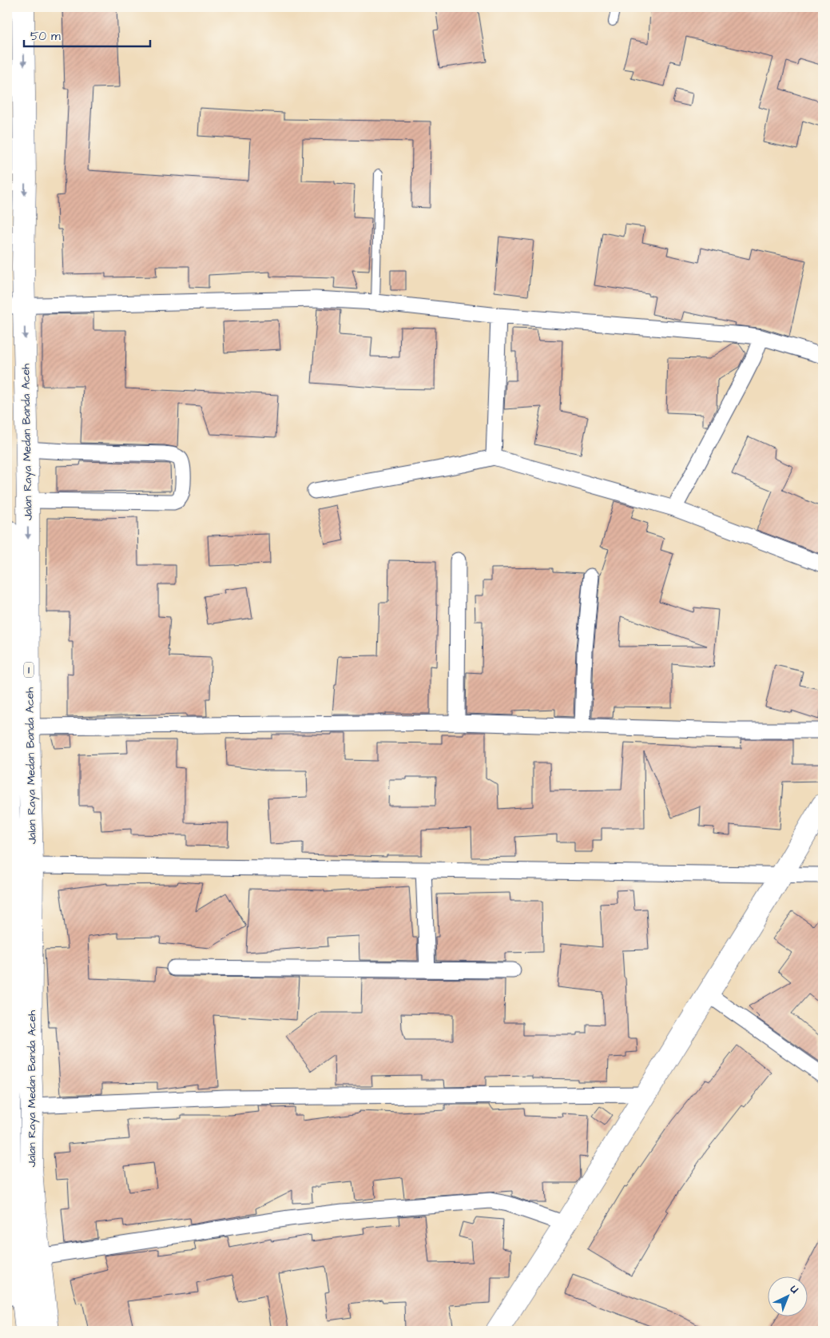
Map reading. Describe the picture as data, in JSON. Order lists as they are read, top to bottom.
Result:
{
  "streets": {
    "main road": ["Jalan Raya Medan Banda Aceh", "1"]
  },
  "one_way": ["Jalan Raya Medan Banda Aceh"],
  "scale_bar": "50 m",
  "north": "top right"
}
